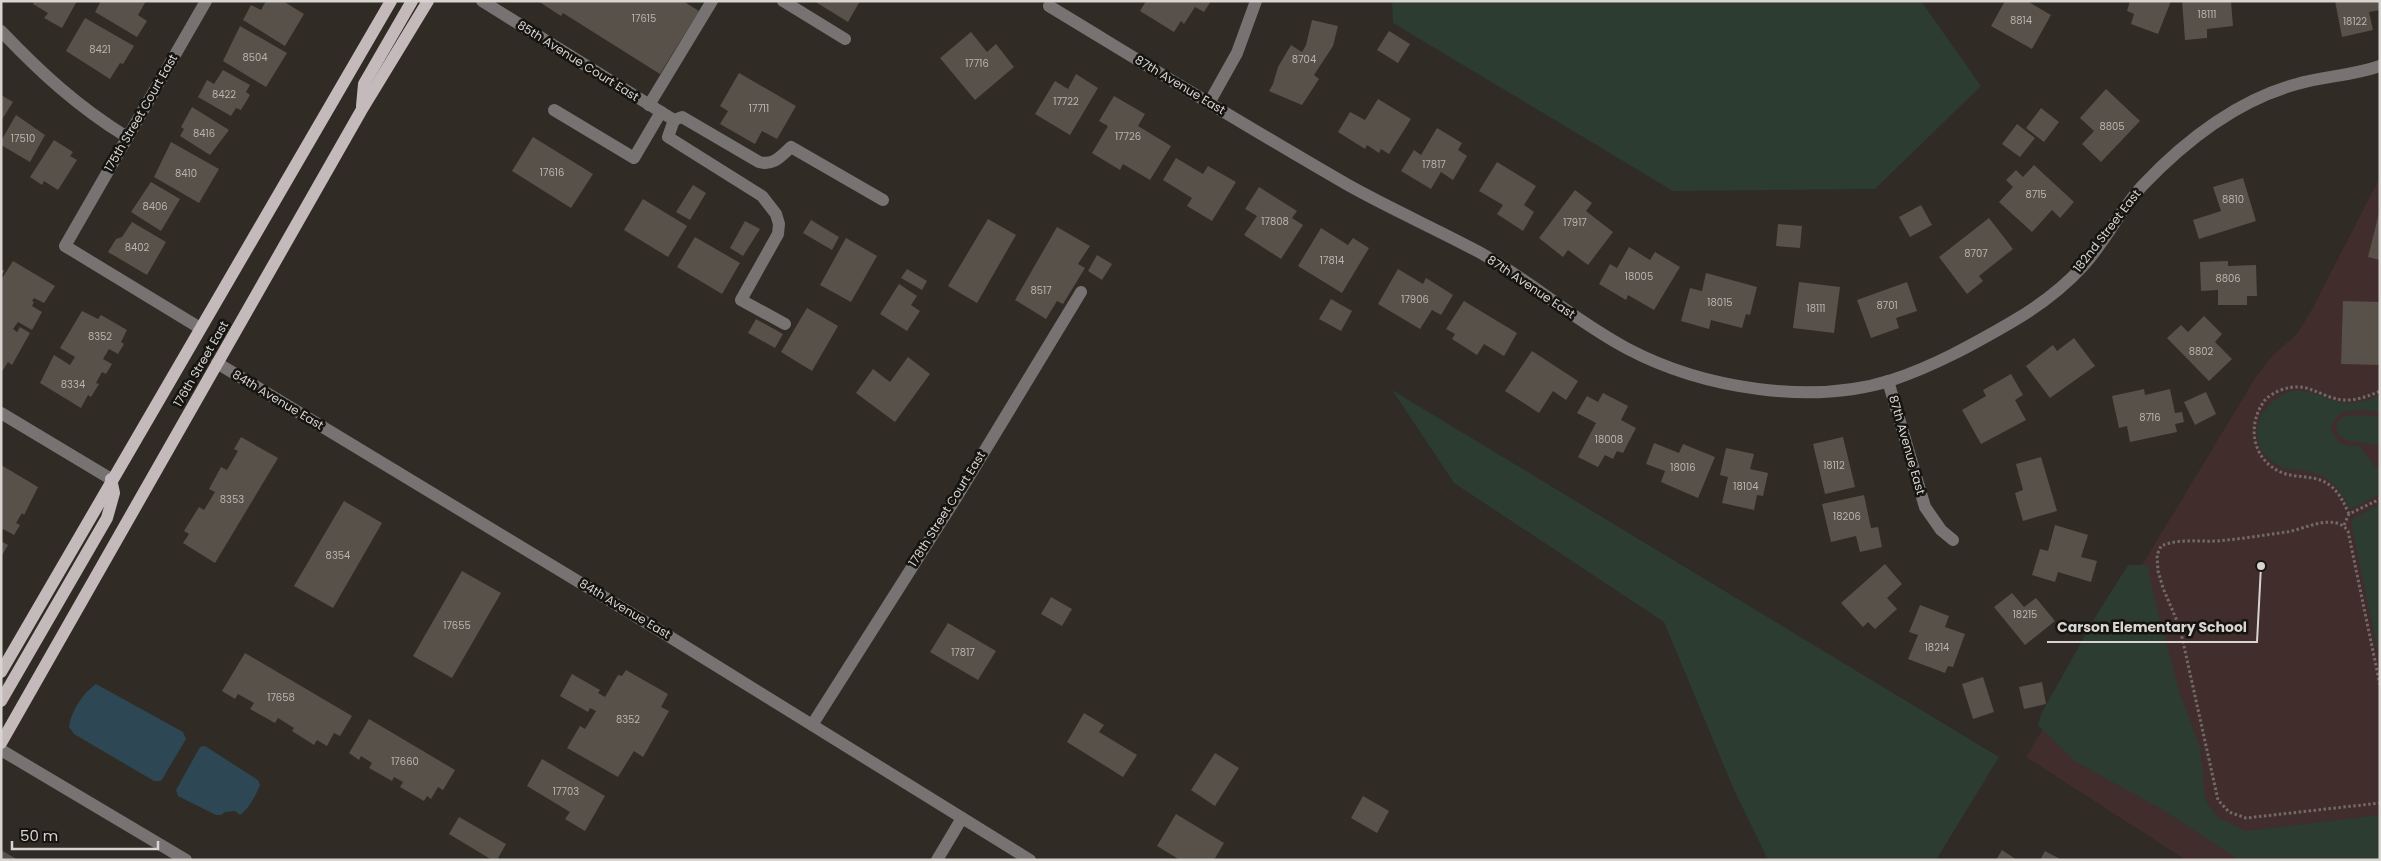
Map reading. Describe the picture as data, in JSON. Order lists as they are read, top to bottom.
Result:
{
  "streets": {
    "main road": ["176th Street East"],
    "street": [
      "85th Avenue Court East",
      "87th Avenue East",
      "175th Street Court East",
      "182nd Street East",
      "84th Avenue East",
      "178th Street Court East"
    ]
  },
  "crossings": [
    ["87th Avenue East", "182nd Street East"],
    ["175th Street Court East", "176th Street East"],
    ["176th Street East", "84th Avenue East"],
    ["84th Avenue East", "178th Street Court East"]
  ],
  "places": ["Carson Elementary School"],
  "house_numbers": [
    "18111",
    "17615",
    "8814",
    "18122",
    "8421",
    "8504",
    "8704",
    "17716",
    "8422",
    "17722",
    "17711",
    "8805",
    "8416",
    "17726",
    "17510",
    "17817",
    "17616",
    "8410",
    "8715",
    "8810",
    "8406",
    "17808",
    "17917",
    "8402",
    "8707",
    "17814",
    "18005",
    "8806",
    "8517",
    "17906",
    "18015",
    "8701",
    "18111",
    "8352",
    "8802",
    "8334",
    "8716",
    "18008",
    "18112",
    "18016",
    "18104",
    "8353",
    "18206",
    "8354",
    "18215",
    "17655",
    "18214",
    "17817",
    "17658",
    "8352",
    "17660",
    "17703"
  ],
  "scale_bar": "50 m"
}
